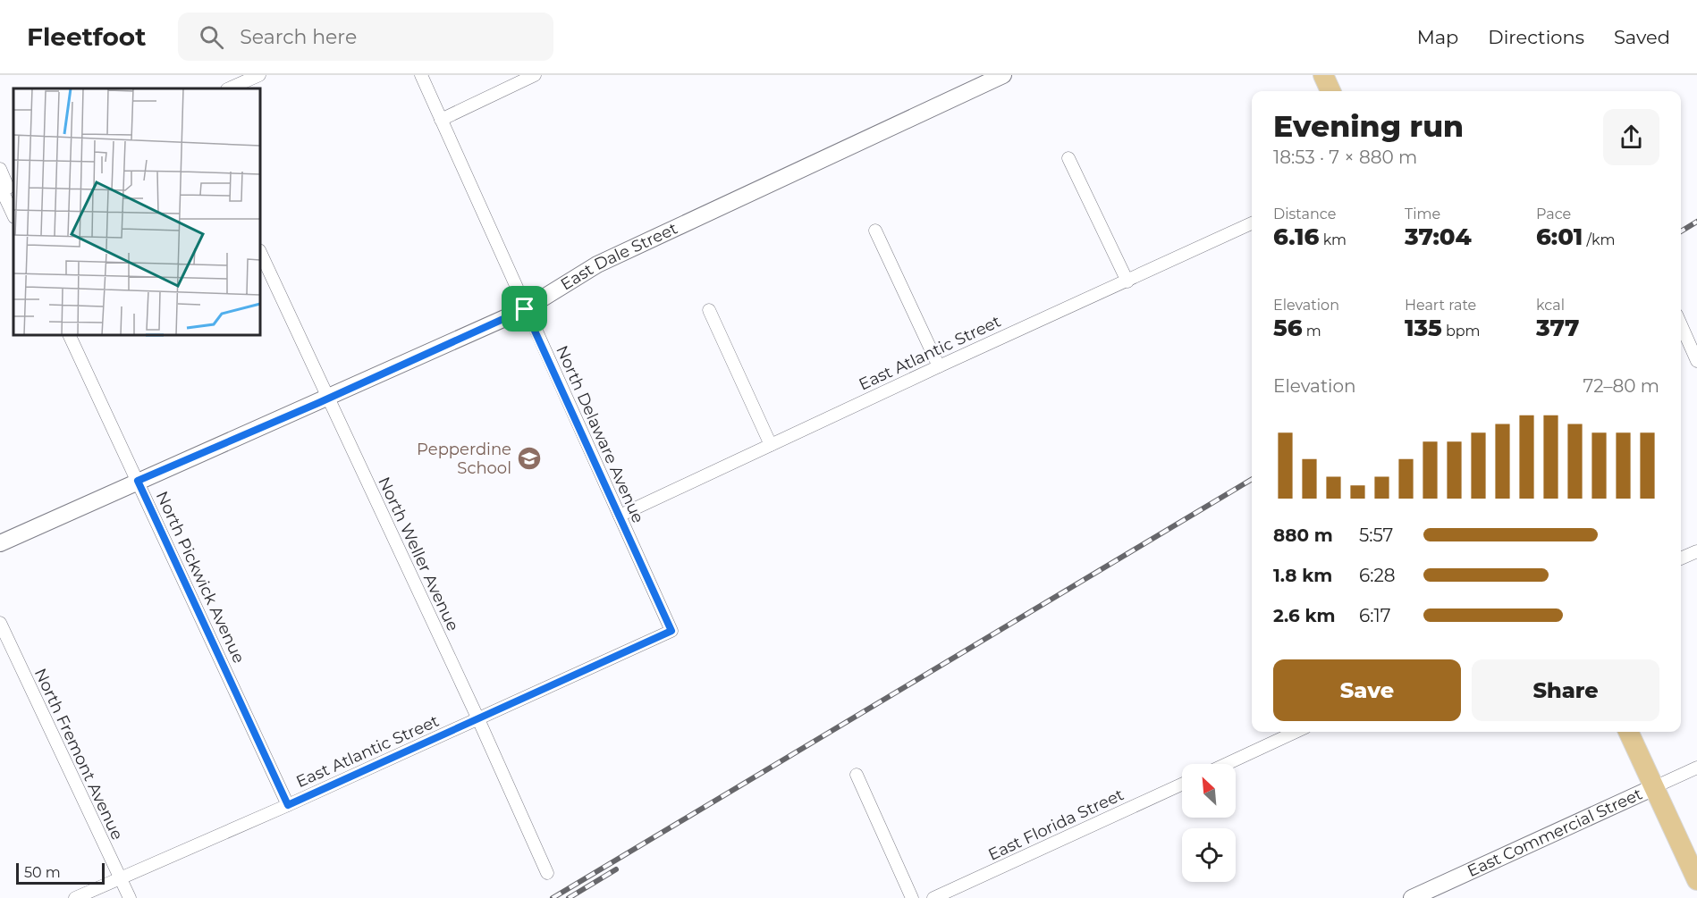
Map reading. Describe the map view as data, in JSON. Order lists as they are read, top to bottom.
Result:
{
  "streets": {
    "street": [
      "East Dale Street",
      "East Atlantic Street",
      "North Delaware Avenue",
      "North Weller Avenue",
      "North Pickwick Avenue",
      "North Fremont Avenue",
      "East Florida Street",
      "East Commercial Street"
    ]
  },
  "crossings": [
    ["East Dale Street", "North Delaware Avenue"],
    ["East Dale Street", "North Weller Avenue"],
    ["East Dale Street", "North Pickwick Avenue"],
    ["East Atlantic Street", "North Delaware Avenue"],
    ["East Atlantic Street", "North Weller Avenue"],
    ["East Atlantic Street", "North Pickwick Avenue"],
    ["East Atlantic Street", "North Fremont Avenue"]
  ],
  "places": {
    "school or university": ["Pepperdine School"]
  },
  "scale_bar": "50 m",
  "north": "top left",
  "page": {
    "header": "Fleetfoot",
    "search": "Search here",
    "nav": ["Map", "Directions", "Saved"],
    "heading": ["Evening run", "18:53 · 7 × 880 m"],
    "stats": [
      ["Distance", "6.16 km"],
      ["Time", "37:04"],
      ["Pace", "6:01 /km"],
      ["Elevation", "56 m"],
      ["Heart rate", "135 bpm"],
      ["kcal", "377"]
    ],
    "chart": ["Elevation", "72–80 m"],
    "list": [
      {
        "name": "880 m",
        "note": "5:57"
      },
      {
        "name": "1.8 km",
        "note": "6:28"
      },
      {
        "name": "2.6 km",
        "note": "6:17"
      }
    ],
    "buttons": ["Save", "Share"],
    "scale": "50 m"
  }
}
